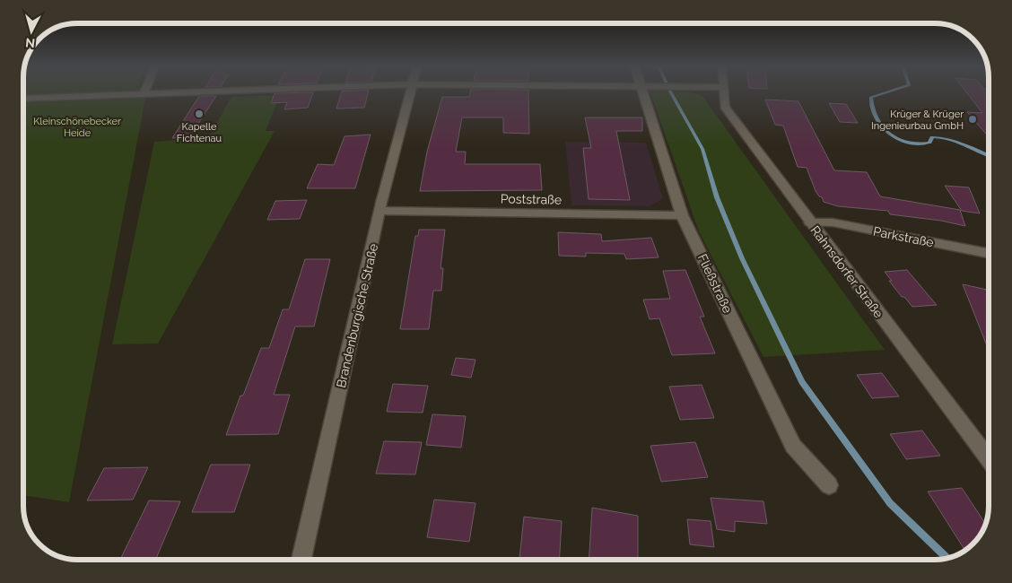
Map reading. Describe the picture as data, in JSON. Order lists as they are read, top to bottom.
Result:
{
  "streets": {
    "street": [
      "Poststraße",
      "Parkstraße",
      "Rahnsdorfer Straße",
      "Fließstraße",
      "Brandenburgische Straße"
    ]
  },
  "crossings": [
    ["Poststraße", "Fließstraße"],
    ["Poststraße", "Brandenburgische Straße"],
    ["Parkstraße", "Rahnsdorfer Straße"]
  ],
  "parks": ["Kleinschönebecker Heide"],
  "places": ["Kapelle Fichtenau", "Krüger & Krüger Ingenieurbau GmbH"],
  "north": "bottom"
}
